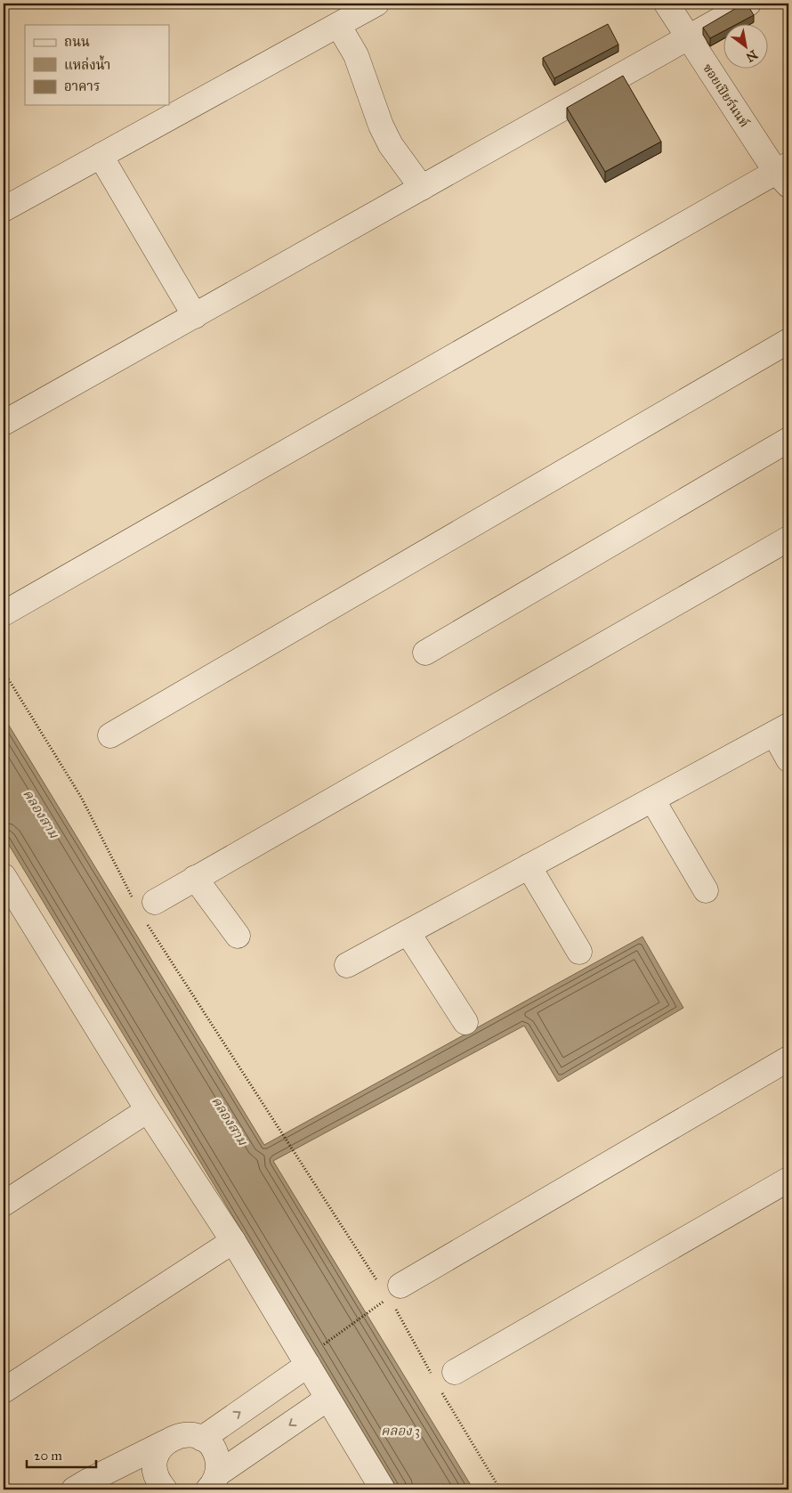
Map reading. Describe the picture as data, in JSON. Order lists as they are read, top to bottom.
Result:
{
  "streets": {
    "street": ["ซอยเปียร์นนท์"]
  },
  "water": ["คลองสาม", "คลอง 3"],
  "legend": ["ถนน", "แหล่งน้ำ", "อาคาร"],
  "scale_bar": "20 m",
  "north": "bottom right"
}
